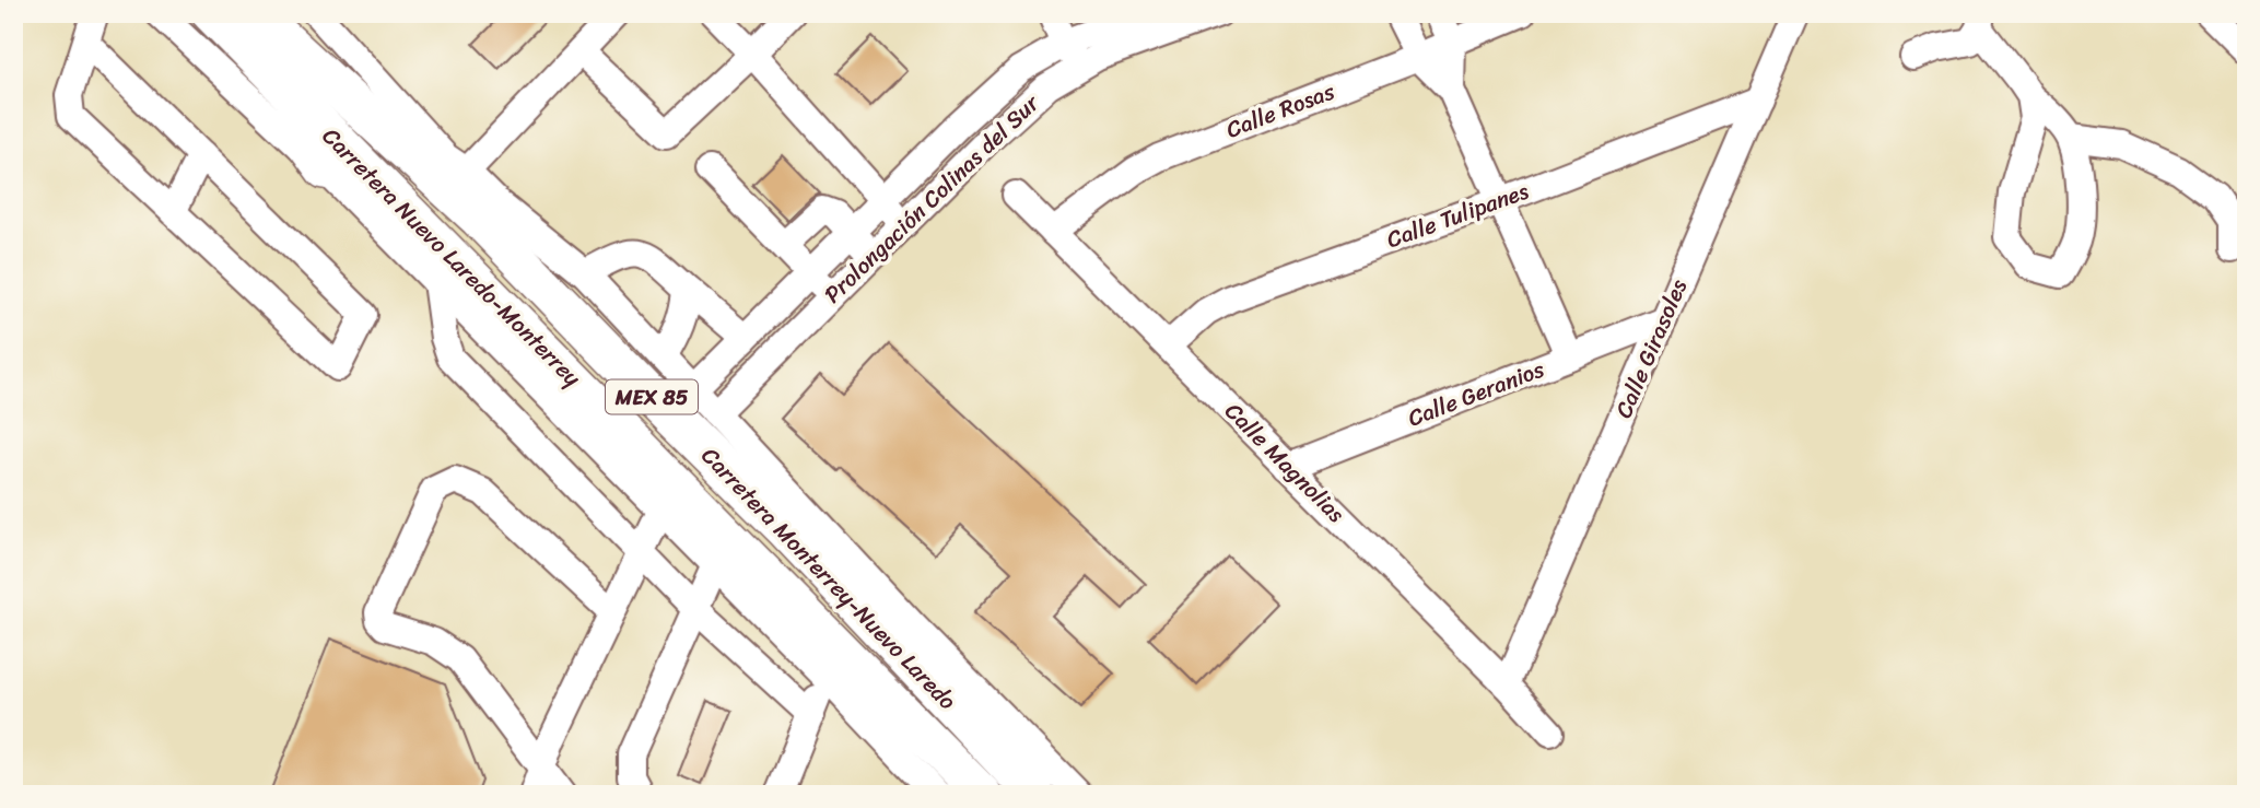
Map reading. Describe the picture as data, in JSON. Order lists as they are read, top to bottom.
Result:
{
  "streets": {
    "highway": ["Carretera Nuevo Laredo-Monterrey", "MEX 85", "Carretera Monterrey-Nuevo Laredo"],
    "street": [
      "Calle Rosas",
      "Prolongación Colinas del Sur",
      "Calle Tulipanes",
      "Calle Girasoles",
      "Calle Geranios",
      "Calle Magnolias"
    ]
  },
  "crossings": [
    ["Calle Rosas", "Calle Magnolias"],
    ["Calle Tulipanes", "Calle Girasoles"],
    ["Calle Tulipanes", "Calle Magnolias"],
    ["Calle Girasoles", "Calle Geranios"],
    ["Calle Girasoles", "Calle Magnolias"],
    ["Calle Geranios", "Calle Magnolias"]
  ]
}
